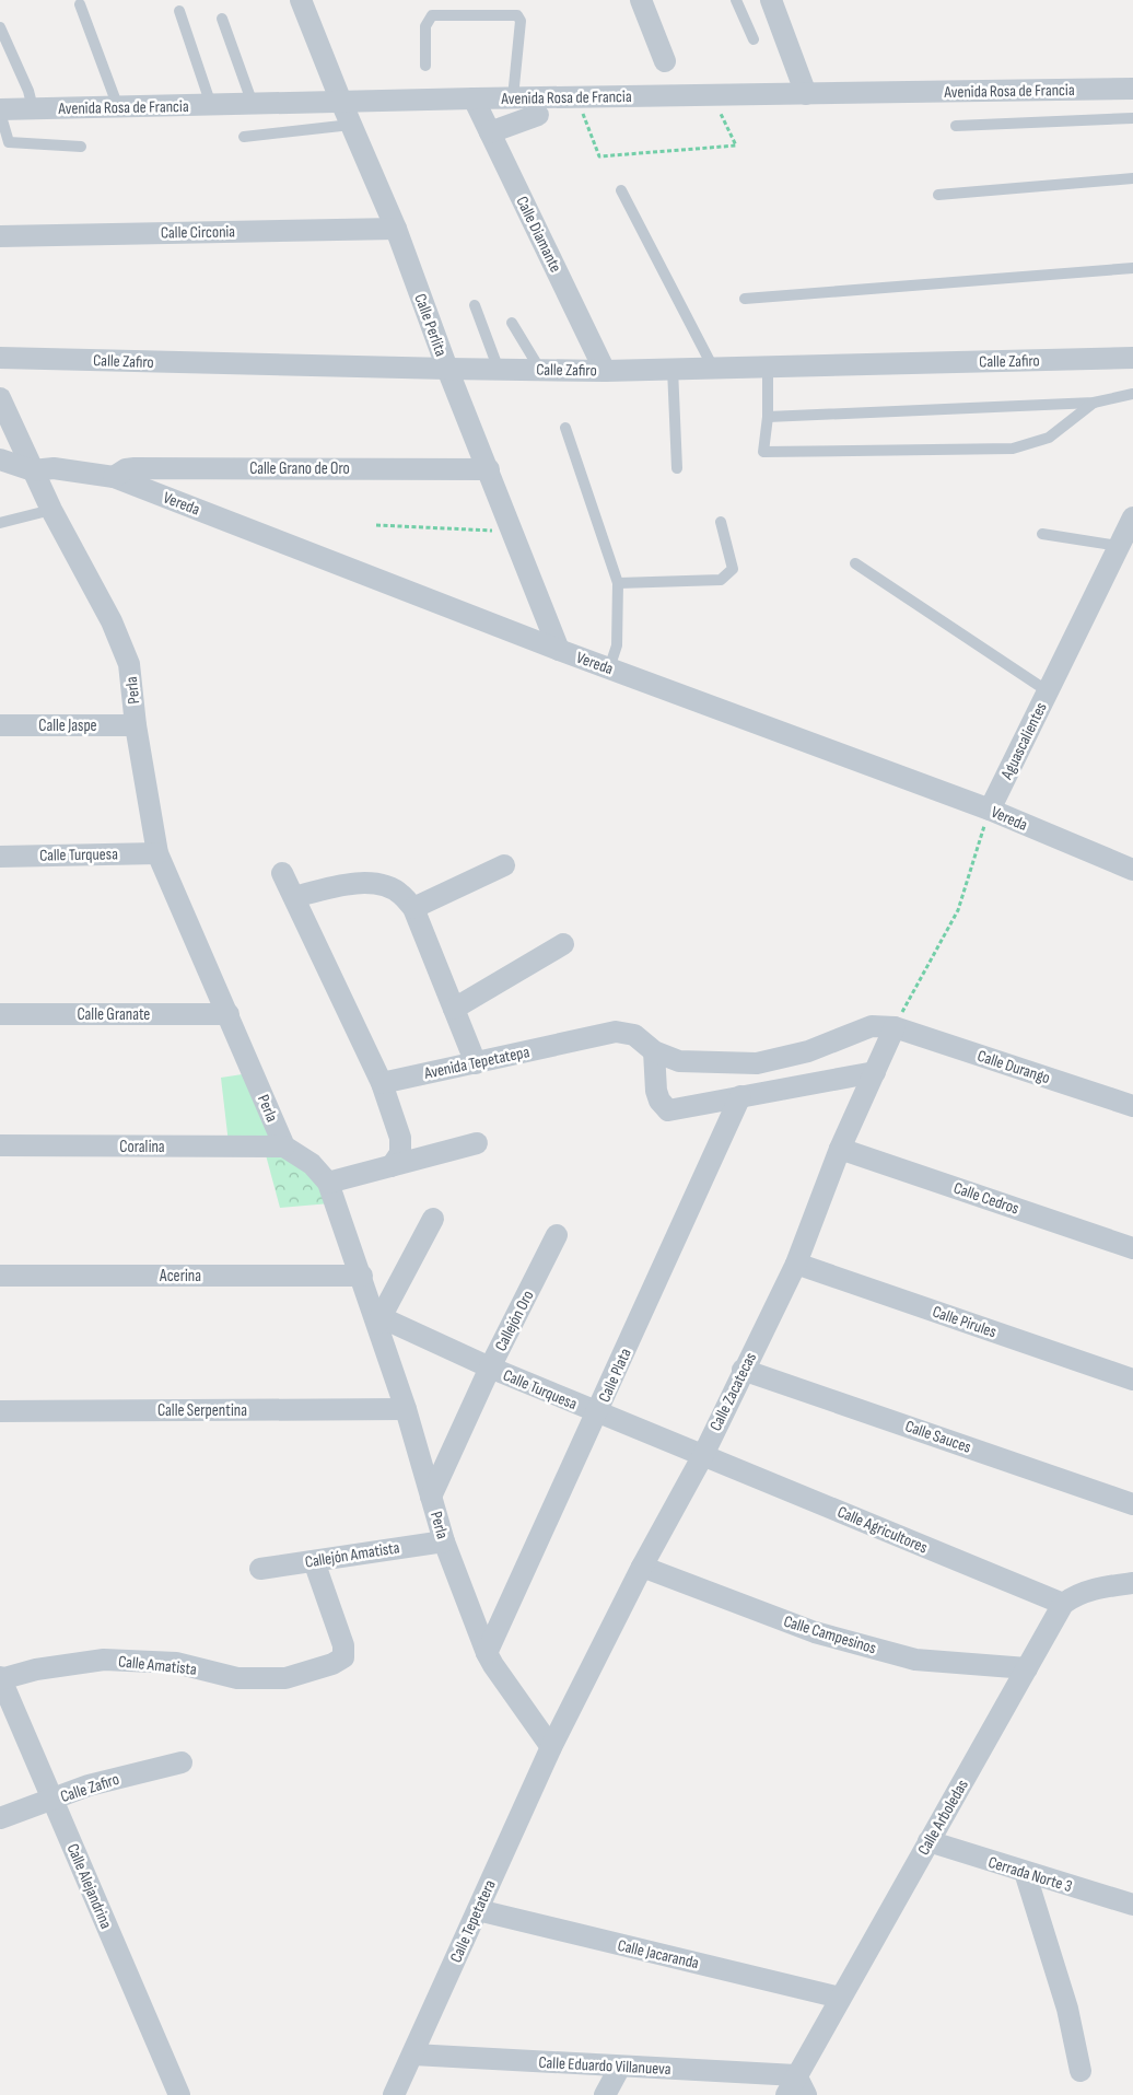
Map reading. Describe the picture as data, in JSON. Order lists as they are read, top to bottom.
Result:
{
  "streets": {
    "street": [
      "Avenida Rosa de Francia",
      "Calle Circonia",
      "Calle Diamante",
      "Calle Perlita",
      "Calle Zafiro",
      "Calle Grano de Oro",
      "Vereda",
      "Perla",
      "Calle Jaspe",
      "Aguascalientes",
      "Calle Turquesa",
      "Calle Granate",
      "Avenida Tepetatepa",
      "Calle Durango",
      "Coralina",
      "Calle Cedros",
      "Acerina",
      "Callejón Oro",
      "Calle Pirules",
      "Calle Plata",
      "Calle Zacatecas",
      "Calle Serpentina",
      "Calle Sauces",
      "Calle Agricultores",
      "Callejón Amatista",
      "Calle Campesinos",
      "Calle Amatista",
      "Calle Arboledas",
      "Cerrada Norte 3",
      "Calle Alejandrina",
      "Calle Tepetatera",
      "Calle Jacaranda",
      "Calle Eduardo Villanueva"
    ]
  },
  "crossings": [
    ["Avenida Rosa de Francia", "Calle Diamante"],
    ["Avenida Rosa de Francia", "Calle Perlita"],
    ["Calle Circonia", "Calle Perlita"],
    ["Calle Diamante", "Calle Zafiro"],
    ["Calle Perlita", "Calle Zafiro"],
    ["Calle Perlita", "Calle Grano de Oro"],
    ["Calle Perlita", "Vereda"],
    ["Calle Zafiro", "Calle Alejandrina"],
    ["Calle Grano de Oro", "Vereda"],
    ["Vereda", "Perla"],
    ["Vereda", "Aguascalientes"],
    ["Perla", "Calle Jaspe"],
    ["Perla", "Calle Turquesa"],
    ["Perla", "Calle Granate"],
    ["Perla", "Coralina"],
    ["Perla", "Acerina"],
    ["Perla", "Callejón Oro"],
    ["Perla", "Calle Plata"],
    ["Perla", "Calle Zacatecas"],
    ["Perla", "Calle Serpentina"],
    ["Perla", "Callejón Amatista"],
    ["Perla", "Calle Tepetatera"],
    ["Calle Turquesa", "Callejón Oro"],
    ["Calle Turquesa", "Calle Plata"],
    ["Calle Turquesa", "Calle Zacatecas"],
    ["Calle Turquesa", "Calle Agricultores"],
    ["Avenida Tepetatepa", "Calle Durango"],
    ["Avenida Tepetatepa", "Calle Zacatecas"],
    ["Calle Durango", "Calle Zacatecas"],
    ["Calle Cedros", "Calle Zacatecas"],
    ["Calle Pirules", "Calle Zacatecas"],
    ["Calle Zacatecas", "Calle Sauces"],
    ["Calle Zacatecas", "Calle Agricultores"],
    ["Calle Zacatecas", "Calle Campesinos"],
    ["Calle Zacatecas", "Calle Tepetatera"],
    ["Calle Agricultores", "Calle Arboledas"],
    ["Callejón Amatista", "Calle Amatista"],
    ["Calle Campesinos", "Calle Arboledas"],
    ["Calle Amatista", "Calle Alejandrina"],
    ["Calle Arboledas", "Cerrada Norte 3"],
    ["Calle Arboledas", "Calle Jacaranda"],
    ["Calle Arboledas", "Calle Eduardo Villanueva"],
    ["Calle Tepetatera", "Calle Jacaranda"],
    ["Calle Tepetatera", "Calle Eduardo Villanueva"]
  ]
}
